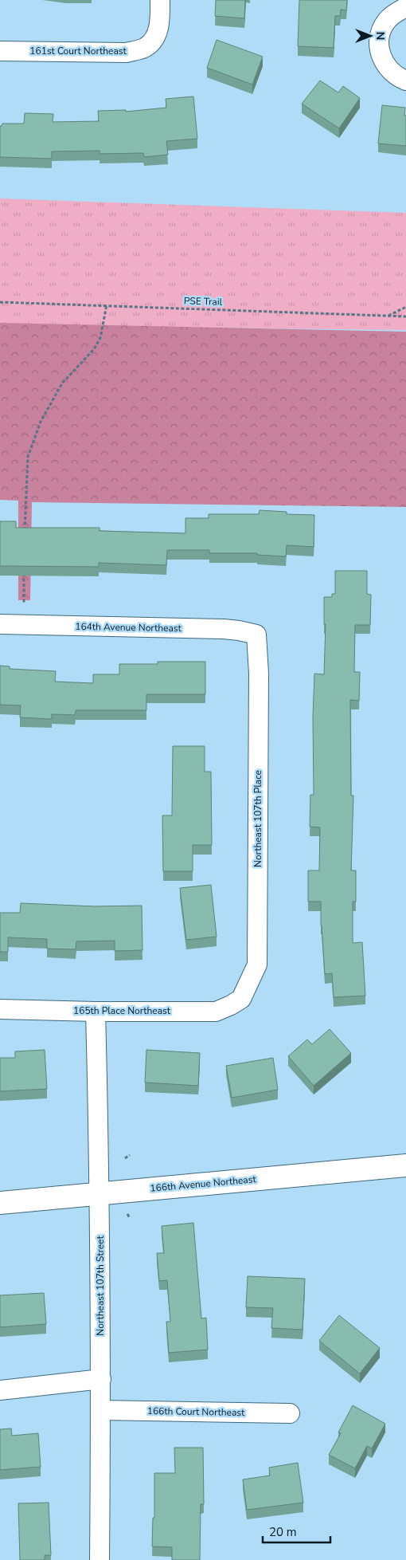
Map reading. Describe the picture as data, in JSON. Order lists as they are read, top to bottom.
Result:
{
  "streets": {
    "street": [
      "161st Court Northeast",
      "164th Avenue Northeast",
      "Northeast 107th Place",
      "165th Place Northeast",
      "166th Avenue Northeast",
      "Northeast 107th Street",
      "166th Court Northeast"
    ],
    "path": ["PSE Trail"]
  },
  "crossings": [
    ["164th Avenue Northeast", "Northeast 107th Place"],
    ["Northeast 107th Place", "165th Place Northeast"],
    ["165th Place Northeast", "Northeast 107th Street"],
    ["166th Avenue Northeast", "Northeast 107th Street"],
    ["Northeast 107th Street", "166th Court Northeast"]
  ],
  "scale_bar": "20 m",
  "north": "right"
}
